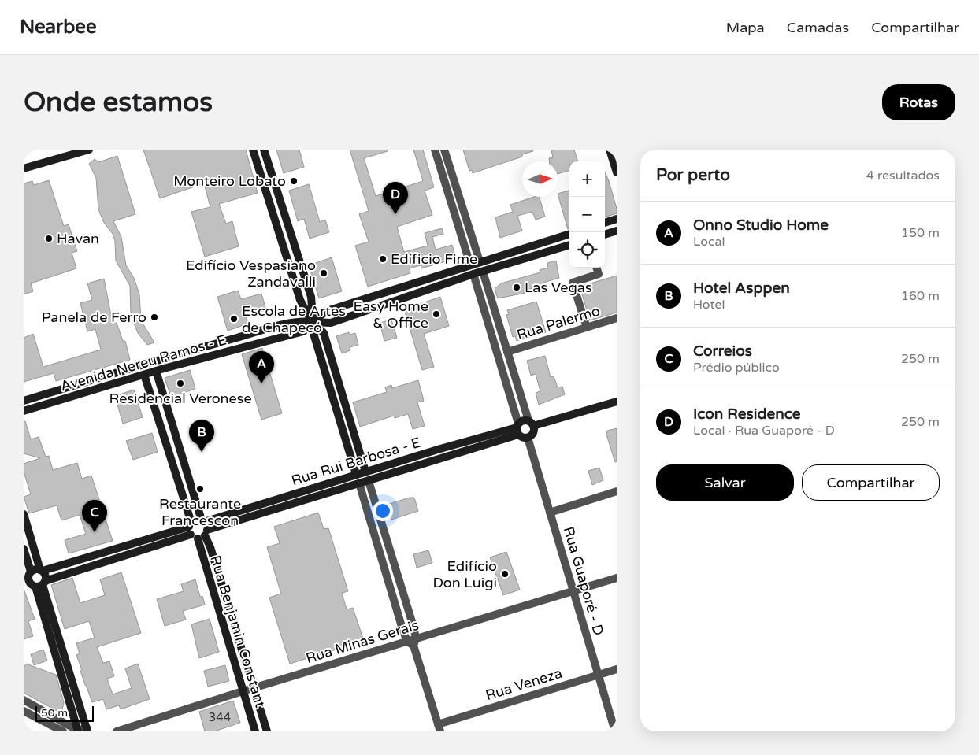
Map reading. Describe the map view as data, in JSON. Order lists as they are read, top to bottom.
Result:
{
  "streets": {
    "street": [
      "Rua Palermo",
      "Avenida Nereu Ramos - E",
      "Rua Rui Barbosa - E",
      "Rua Guaporé - D",
      "Rua Benjamin Constant",
      "Rua Minas Gerais",
      "Rua Veneza"
    ]
  },
  "crossings": [
    ["Rua Rui Barbosa - E", "Rua Guaporé - D"],
    ["Rua Rui Barbosa - E", "Rua Benjamin Constant"],
    ["Rua Guaporé - D", "Rua Minas Gerais"],
    ["Rua Guaporé - D", "Rua Veneza"],
    ["Rua Benjamin Constant", "Rua Minas Gerais"]
  ],
  "places": [
    "Monteiro Lobato",
    "Havan",
    "Edíficio Fime",
    "Edifício Vespasiano Zandavalli",
    "Las Vegas",
    "Easy Home & Office",
    "Panela de Ferro",
    "Escola de Artes de Chapecó",
    "Residencial Veronese",
    "Restaurante Francescon",
    "Edifício Don Luigi"
  ],
  "house_numbers": ["344"],
  "scale_bar": "50 m",
  "north": "right",
  "page": {
    "header": "Nearbee",
    "nav": ["Mapa", "Camadas", "Compartilhar"],
    "buttons": [
      "Rotas",
      ["Salvar", "Compartilhar"]
    ],
    "title": "Onde estamos",
    "heading": ["Por perto", "4 resultados"],
    "map_buttons": ["+", "−"],
    "pins": [
      "D",
      "A",
      "B",
      "C"
    ],
    "list": [
      {
        "mark": "A",
        "name": "Onno Studio Home",
        "note": "Local",
        "value": "150 m"
      },
      {
        "mark": "B",
        "name": "Hotel Asppen",
        "note": "Hotel",
        "value": "160 m"
      },
      {
        "mark": "C",
        "name": "Correios",
        "note": "Prédio público",
        "value": "250 m"
      },
      {
        "mark": "D",
        "name": "Icon Residence",
        "note": "Local · Rua Guaporé - D",
        "value": "250 m"
      }
    ],
    "scale": "50 m"
  }
}
